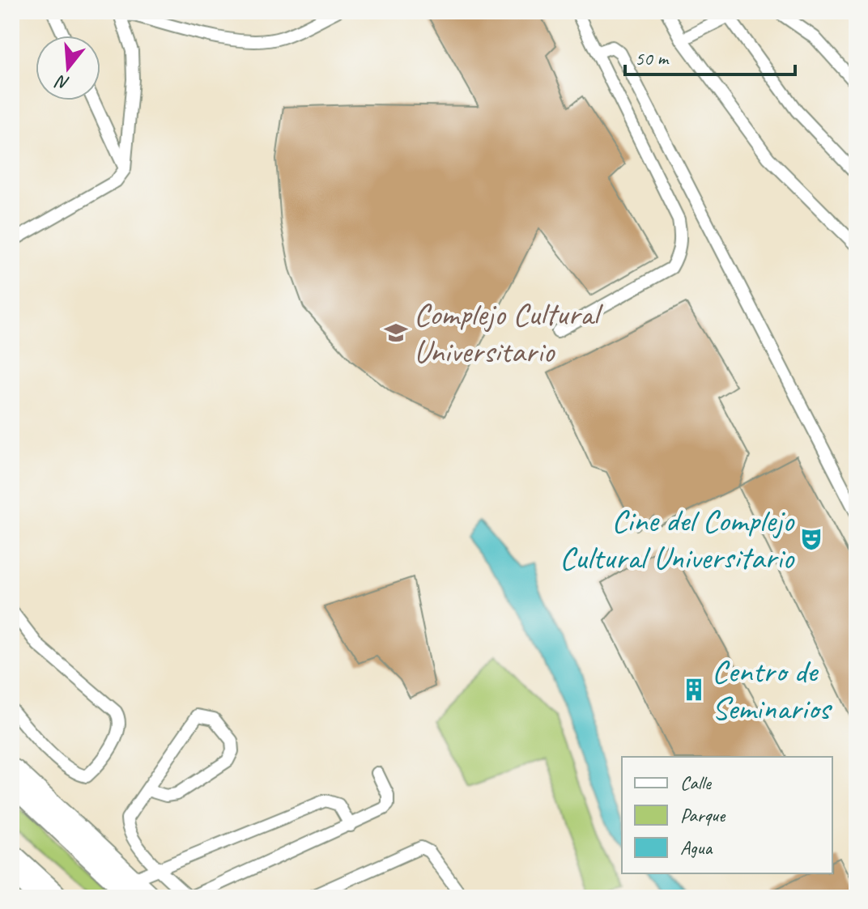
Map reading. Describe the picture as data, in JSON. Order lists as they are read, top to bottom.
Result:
{
  "places": {
    "school or university": ["Complejo Cultural Universitario"],
    "theatre": ["Cine del Complejo Cultural Universitario"],
    "building": ["Centro de Seminarios"]
  },
  "legend": ["Calle", "Parque", "Agua"],
  "scale_bar": "50 m",
  "north": "bottom"
}
